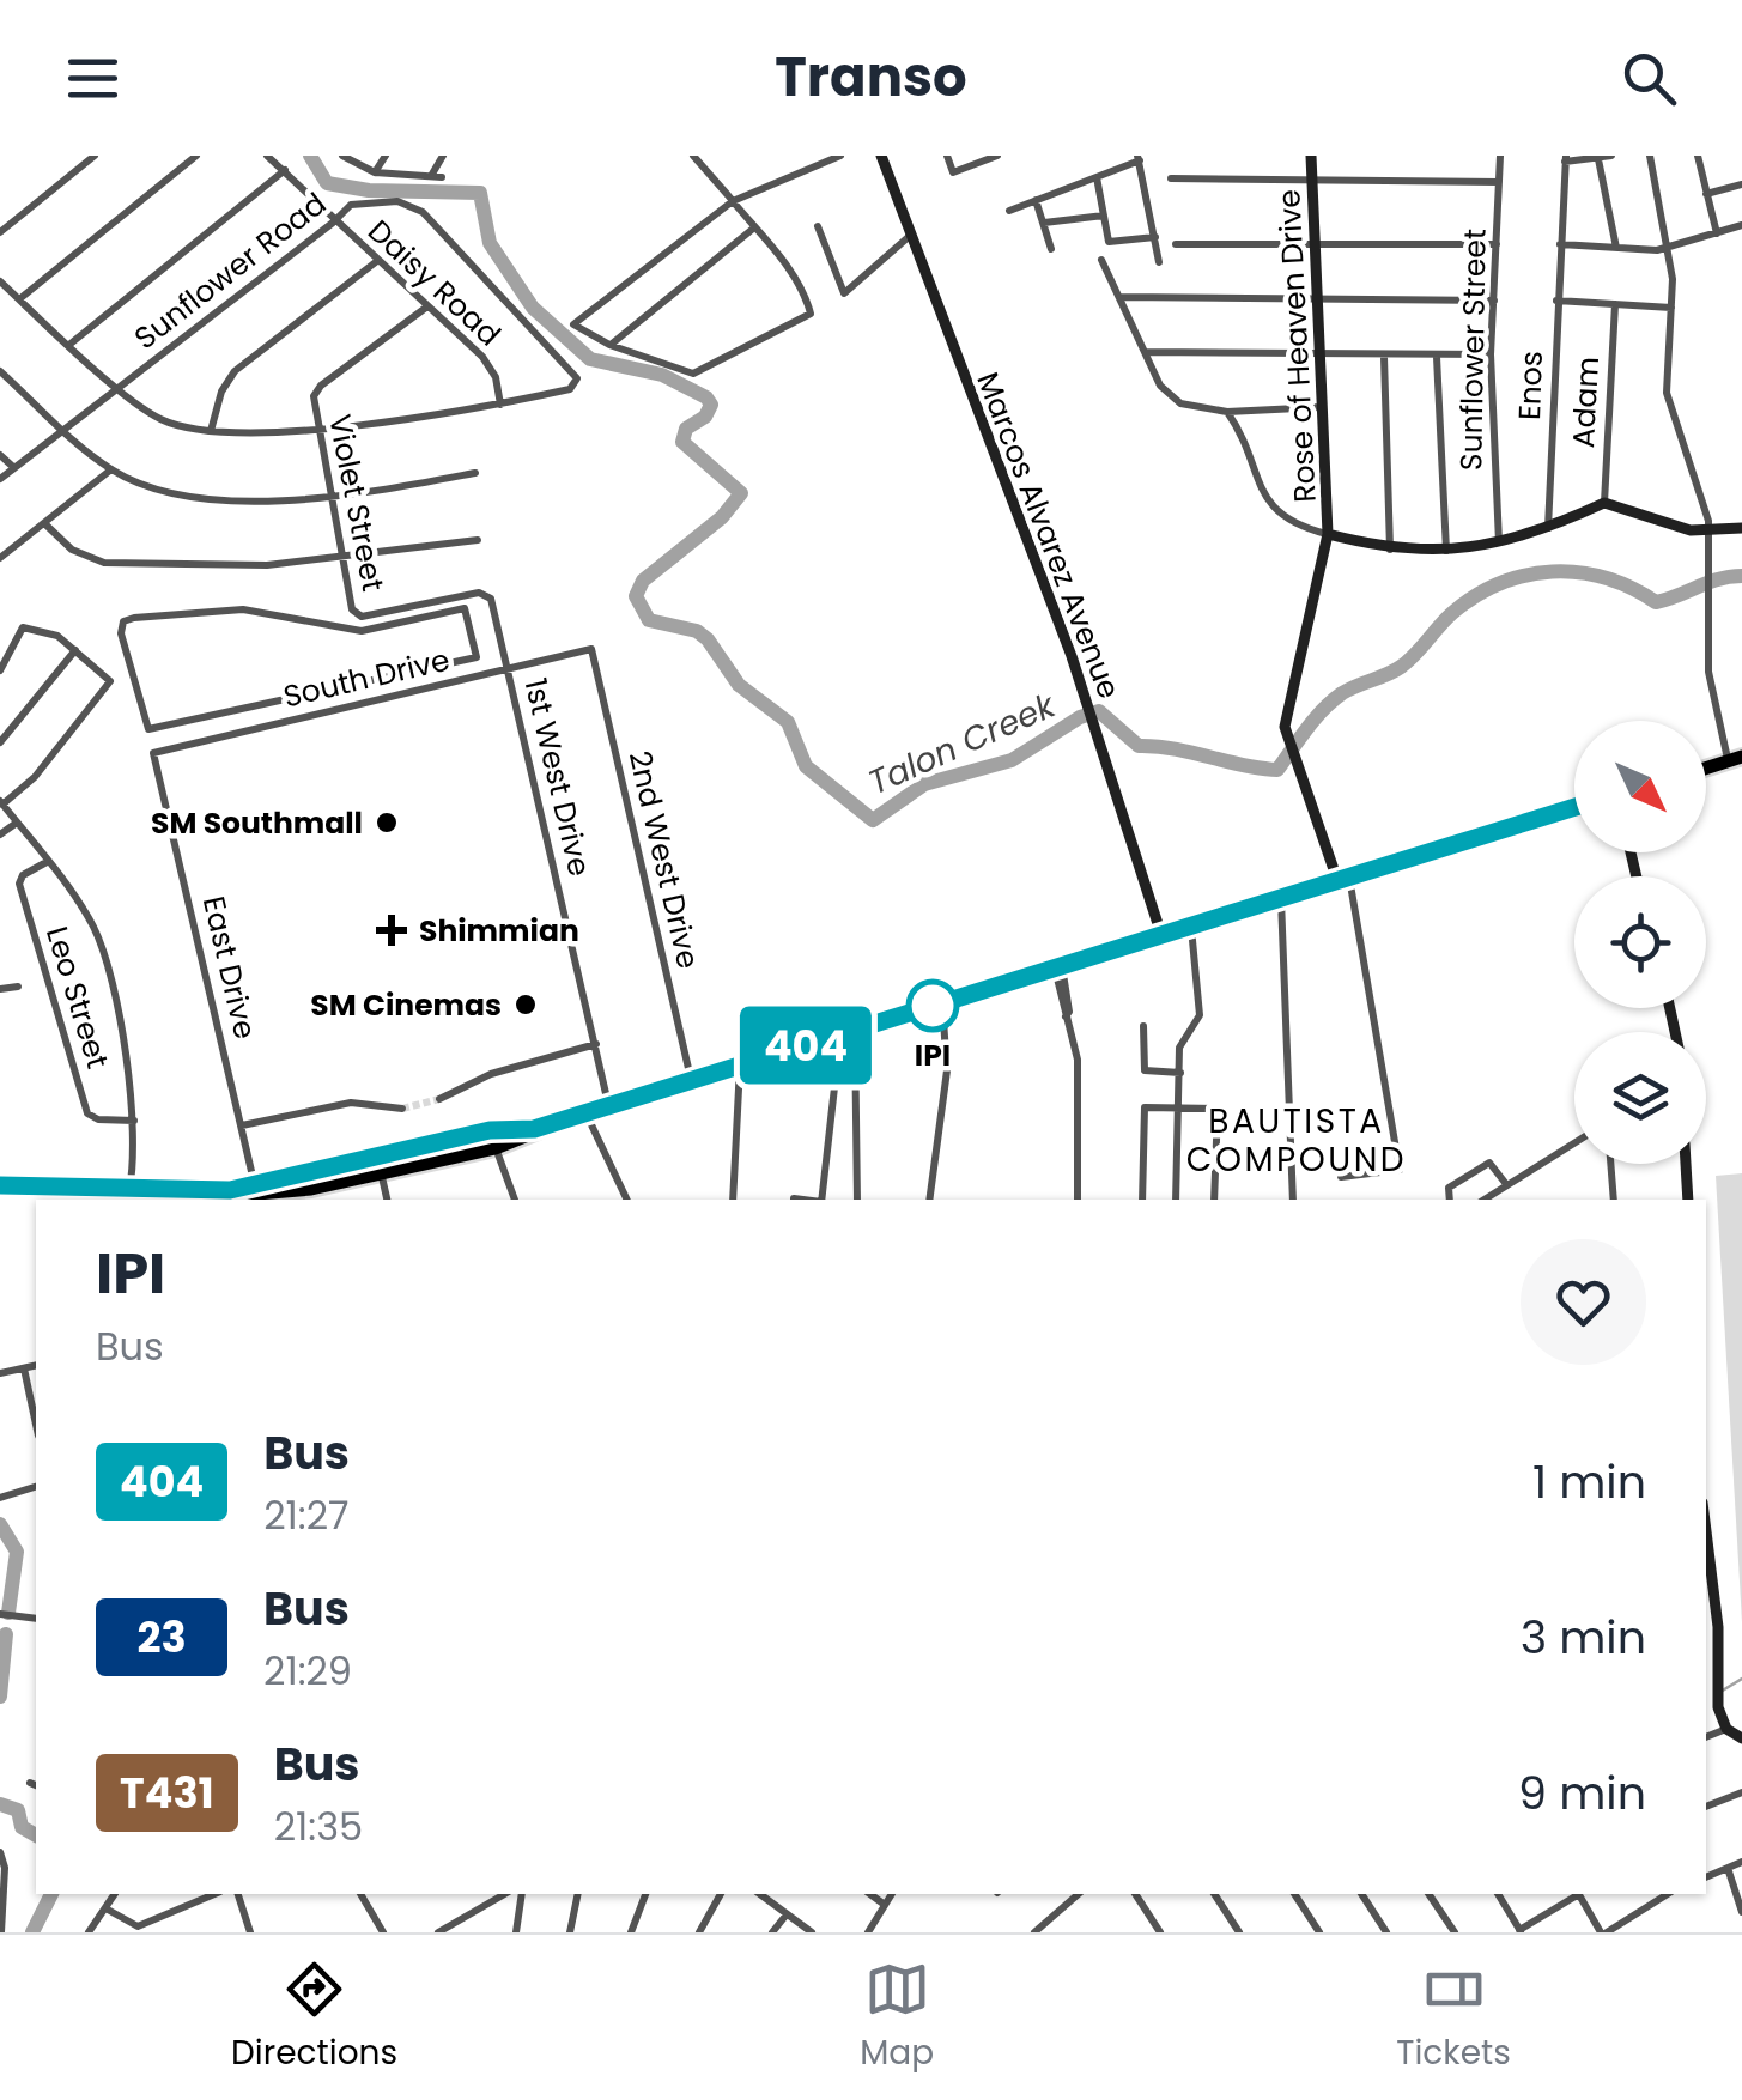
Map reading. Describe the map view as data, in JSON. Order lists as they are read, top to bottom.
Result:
{
  "streets": {
    "street": [
      "Sunflower Road",
      "Daisy Road",
      "Rose of Heaven Drive",
      "Sunflower Street",
      "Enos",
      "Adam",
      "Violet Street",
      "Marcos Alvarez Avenue",
      "South Drive",
      "1st West Drive",
      "2nd West Drive",
      "East Drive",
      "Leo Street"
    ]
  },
  "crossings": [
    ["Sunflower Road", "Daisy Road"],
    ["Daisy Road", "Violet Street"],
    ["Violet Street", "1st West Drive"],
    ["South Drive", "1st West Drive"],
    ["South Drive", "2nd West Drive"],
    ["South Drive", "East Drive"]
  ],
  "districts": ["BAUTISTA COMPOUND"],
  "water": ["Talon Creek"],
  "places": {
    "other": ["SM Southmall", "SM Cinemas", "IPI"],
    "health": ["Shimmian"]
  },
  "lines": ["bus line 404"],
  "north": "bottom right",
  "page": {
    "header": "Transo",
    "on_map": "404",
    "heading": ["IPI", "Bus"],
    "list": [
      {
        "mark": "404",
        "name": "Bus",
        "note": "21:27",
        "value": "1 min"
      },
      {
        "mark": "23",
        "name": "Bus",
        "note": "21:29",
        "value": "3 min"
      },
      {
        "mark": "T431",
        "name": "Bus",
        "note": "21:35",
        "value": "9 min"
      }
    ],
    "tabs": ["Directions", "Map", "Tickets"]
  }
}
